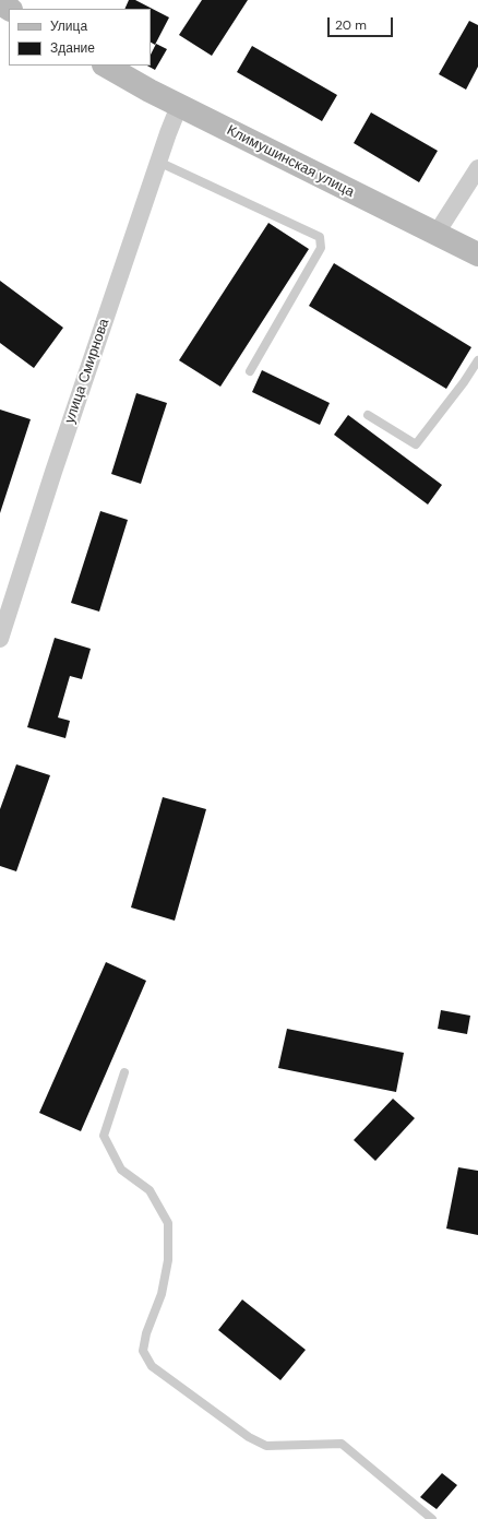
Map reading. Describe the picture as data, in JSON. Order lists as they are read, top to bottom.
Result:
{
  "streets": {
    "street": ["Климушинская улица", "улица Смирнова"]
  },
  "crossings": [
    ["Климушинская улица", "улица Смирнова"]
  ],
  "legend": ["Улица", "Здание"],
  "scale_bar": "20 m"
}
